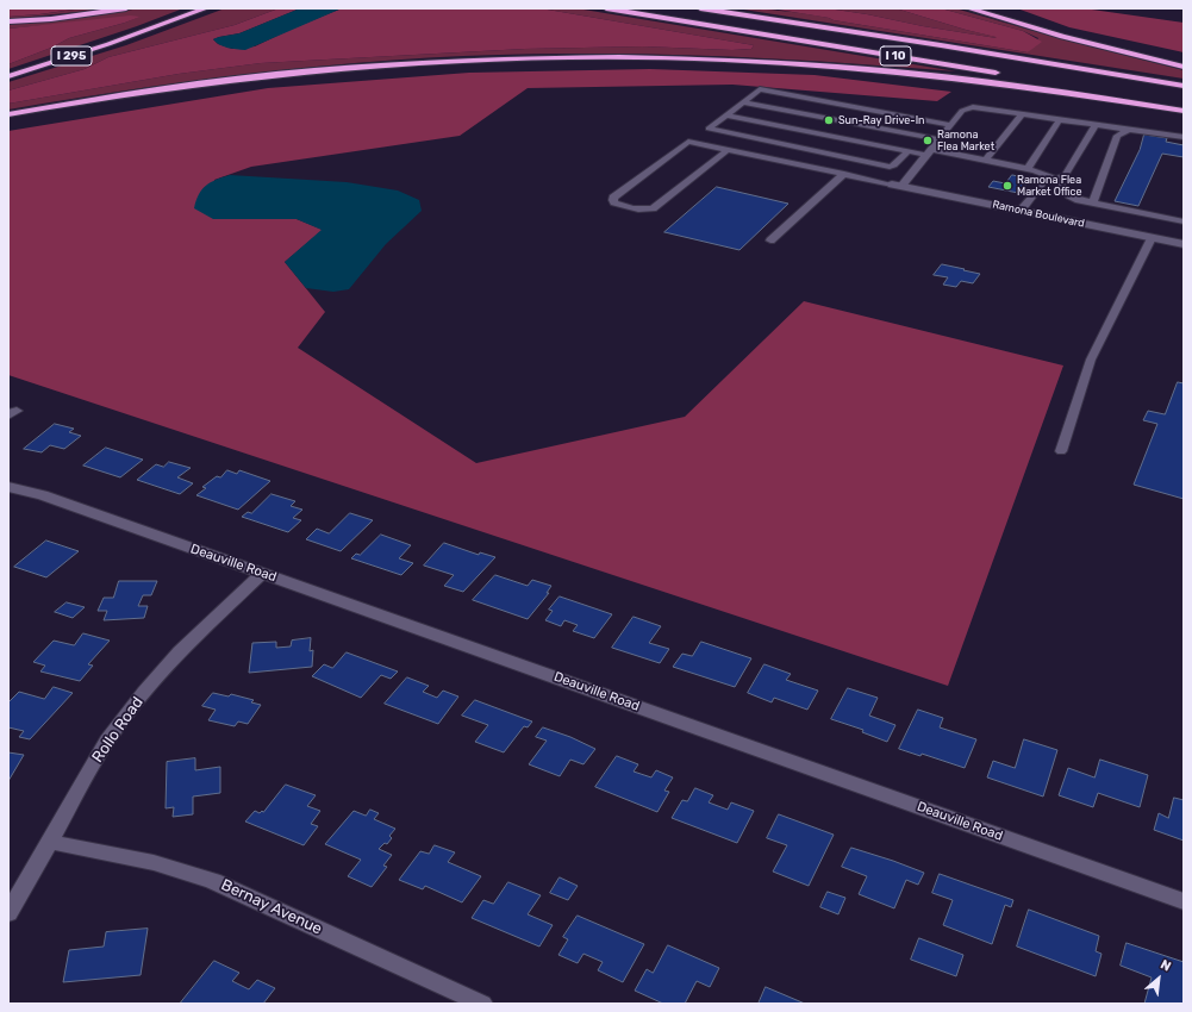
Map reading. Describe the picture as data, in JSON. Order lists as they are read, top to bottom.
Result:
{
  "streets": {
    "highway": ["I 295", "I 10"],
    "street": [
      "Ramona Boulevard",
      "Deauville Road",
      "Rollo Road",
      "Bernay Avenue"
    ]
  },
  "crossings": [
    ["Deauville Road", "Rollo Road"],
    ["Rollo Road", "Bernay Avenue"]
  ],
  "places": ["Sun-Ray Drive-In", "Ramona Flea Market", "Ramona Flea Market Office"],
  "north": "top right"
}
